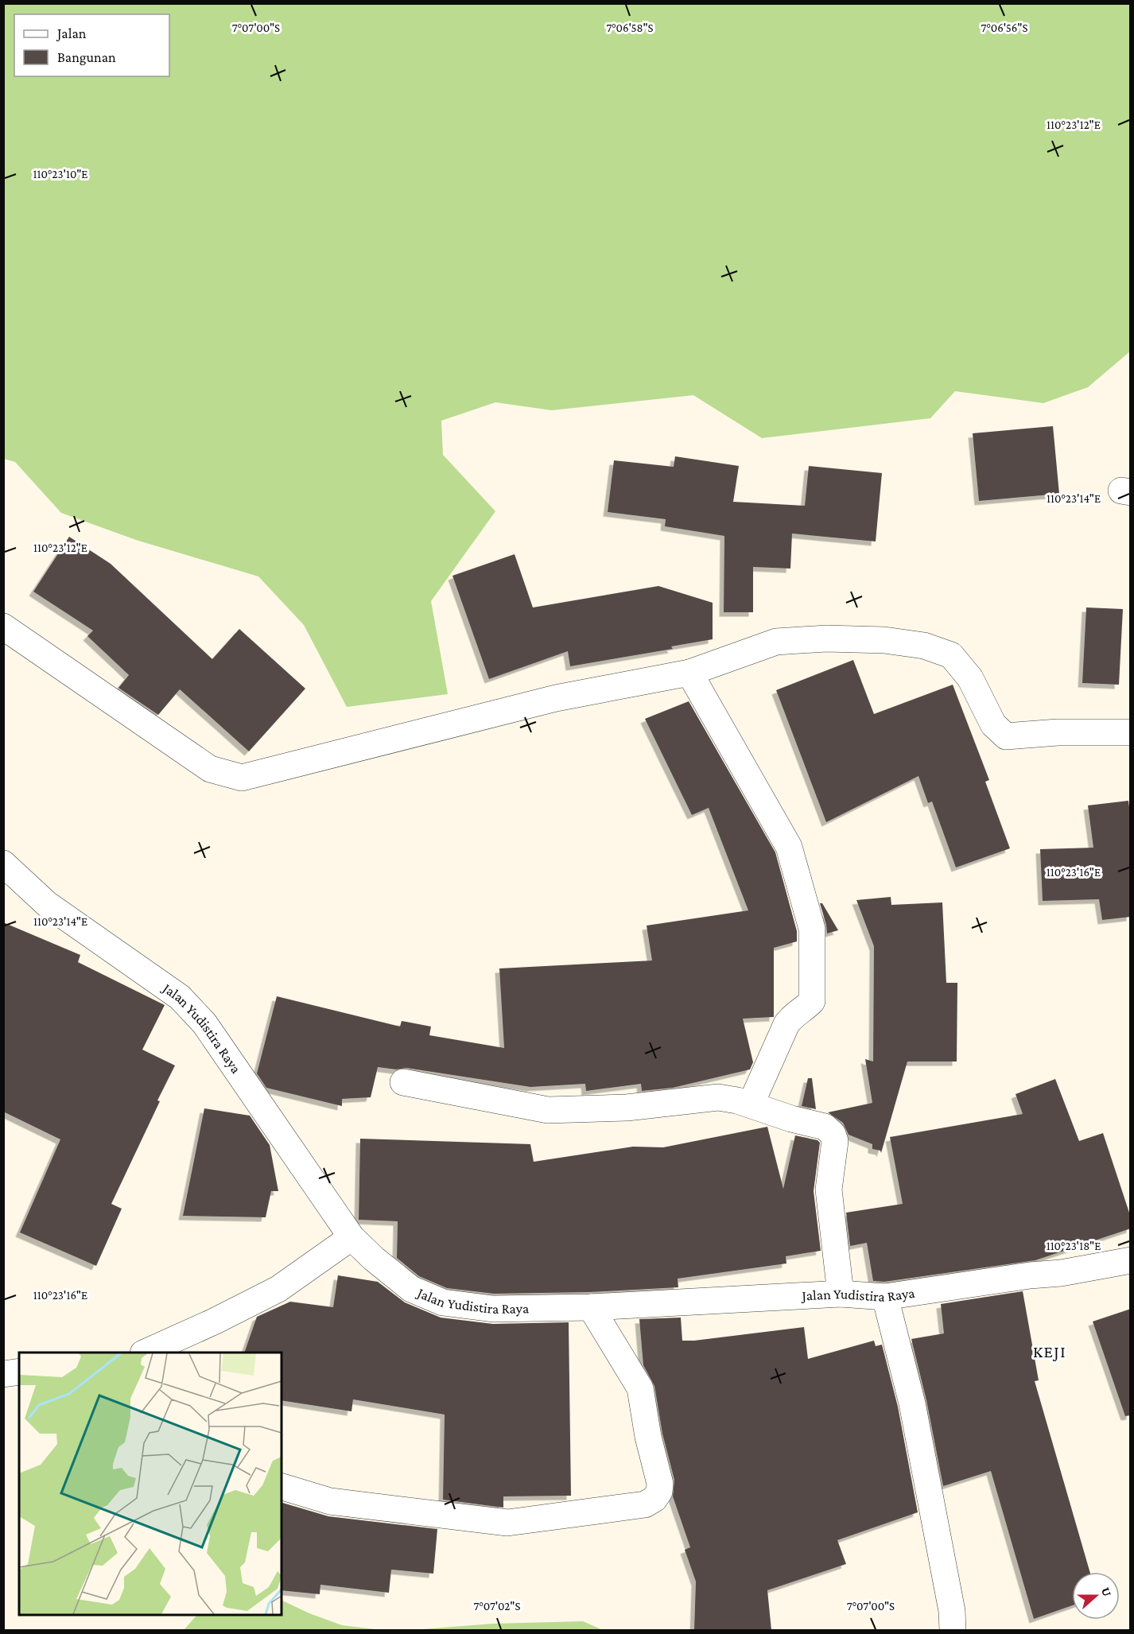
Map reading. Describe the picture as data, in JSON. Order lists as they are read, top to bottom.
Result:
{
  "streets": {
    "street": ["Jalan Yudistira Raya"]
  },
  "districts": ["KEJI"],
  "legend": ["Jalan", "Bangunan"],
  "north": "right",
  "coordinates": [
    "7°07'00\"S",
    "7°06'58\"S",
    "7°06'56\"S",
    "110°23'12\"E",
    "110°23'10\"E",
    "110°23'14\"E",
    "110°23'16\"E",
    "110°23'18\"E",
    "7°07'02\"S"
  ]
}
